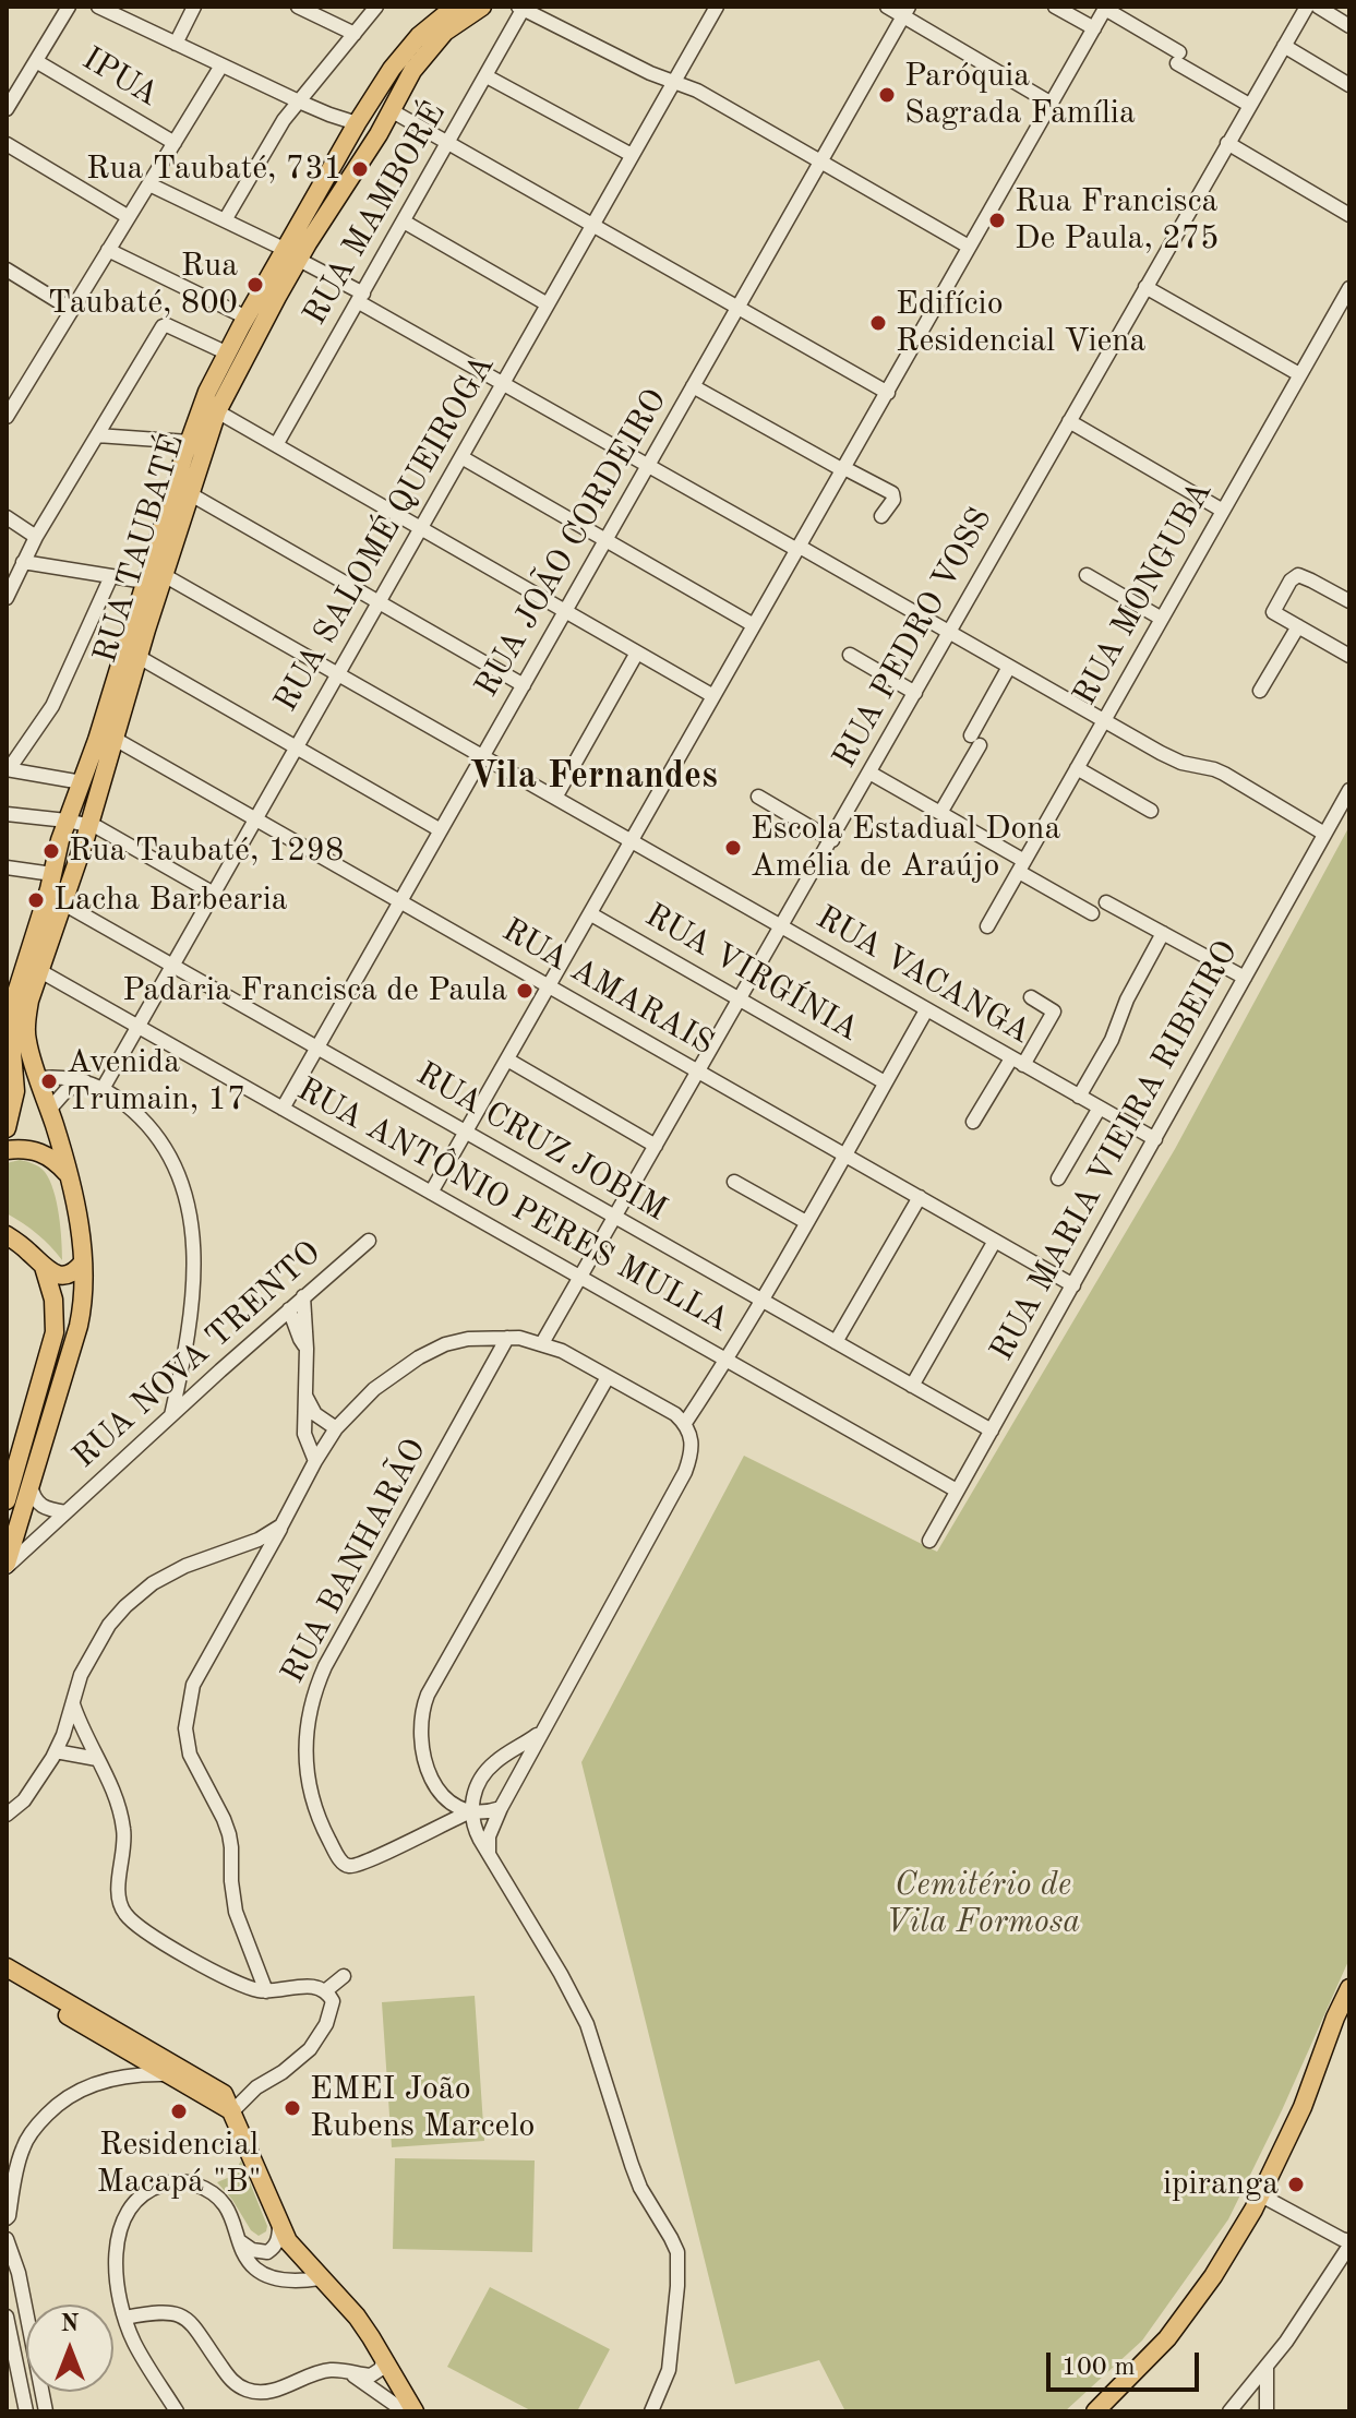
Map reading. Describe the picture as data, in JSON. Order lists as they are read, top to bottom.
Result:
{
  "streets": {
    "main road": ["RUA TAUBATÉ"],
    "street": [
      "IPUA",
      "RUA MAMBORÉ",
      "RUA SALOMÉ QUEIROGA",
      "RUA JOÃO CORDEIRO",
      "RUA MONGUBA",
      "RUA PEDRO VOSS",
      "RUA VIRGÍNIA",
      "RUA VACANGA",
      "RUA AMARAIS",
      "RUA CRUZ JOBIM",
      "RUA MARIA VIEIRA RIBEIRO",
      "RUA ANTÔNIO PERES MULLA",
      "RUA NOVA TRENTO",
      "RUA BANHARÃO"
    ]
  },
  "crossings": [
    ["RUA SALOMÉ QUEIROGA", "RUA VACANGA"],
    ["RUA SALOMÉ QUEIROGA", "RUA AMARAIS"],
    ["RUA SALOMÉ QUEIROGA", "RUA CRUZ JOBIM"],
    ["RUA SALOMÉ QUEIROGA", "RUA ANTÔNIO PERES MULLA"],
    ["RUA JOÃO CORDEIRO", "RUA VACANGA"],
    ["RUA JOÃO CORDEIRO", "RUA AMARAIS"],
    ["RUA JOÃO CORDEIRO", "RUA CRUZ JOBIM"],
    ["RUA JOÃO CORDEIRO", "RUA ANTÔNIO PERES MULLA"],
    ["RUA TAUBATÉ", "RUA VACANGA"],
    ["RUA TAUBATÉ", "RUA AMARAIS"],
    ["RUA TAUBATÉ", "RUA CRUZ JOBIM"],
    ["RUA TAUBATÉ", "RUA ANTÔNIO PERES MULLA"],
    ["RUA TAUBATÉ", "RUA NOVA TRENTO"],
    ["RUA PEDRO VOSS", "RUA VIRGÍNIA"],
    ["RUA PEDRO VOSS", "RUA VACANGA"],
    ["RUA PEDRO VOSS", "RUA AMARAIS"],
    ["RUA PEDRO VOSS", "RUA CRUZ JOBIM"],
    ["RUA PEDRO VOSS", "RUA ANTÔNIO PERES MULLA"],
    ["RUA VACANGA", "RUA MARIA VIEIRA RIBEIRO"],
    ["RUA AMARAIS", "RUA MARIA VIEIRA RIBEIRO"],
    ["RUA CRUZ JOBIM", "RUA MARIA VIEIRA RIBEIRO"],
    ["RUA MARIA VIEIRA RIBEIRO", "RUA ANTÔNIO PERES MULLA"]
  ],
  "districts": ["Vila Fernandes"],
  "parks": ["Cemitério de Vila Formosa"],
  "places": [
    "Paróquia Sagrada Família",
    "Rua Taubaté, 731",
    "Rua Francisca De Paula, 275",
    "Rua Taubaté, 800",
    "Edifício Residencial Viena",
    "Escola Estadual Dona Amélia de Araújo",
    "Rua Taubaté, 1298",
    "Lacha Barbearia",
    "Padaria Francisca de Paula",
    "Avenida Trumain, 17",
    "EMEI João Rubens Marcelo",
    "Residencial Macapá \"B\"",
    "ipiranga"
  ],
  "scale_bar": "100 m",
  "north": "top"
}
